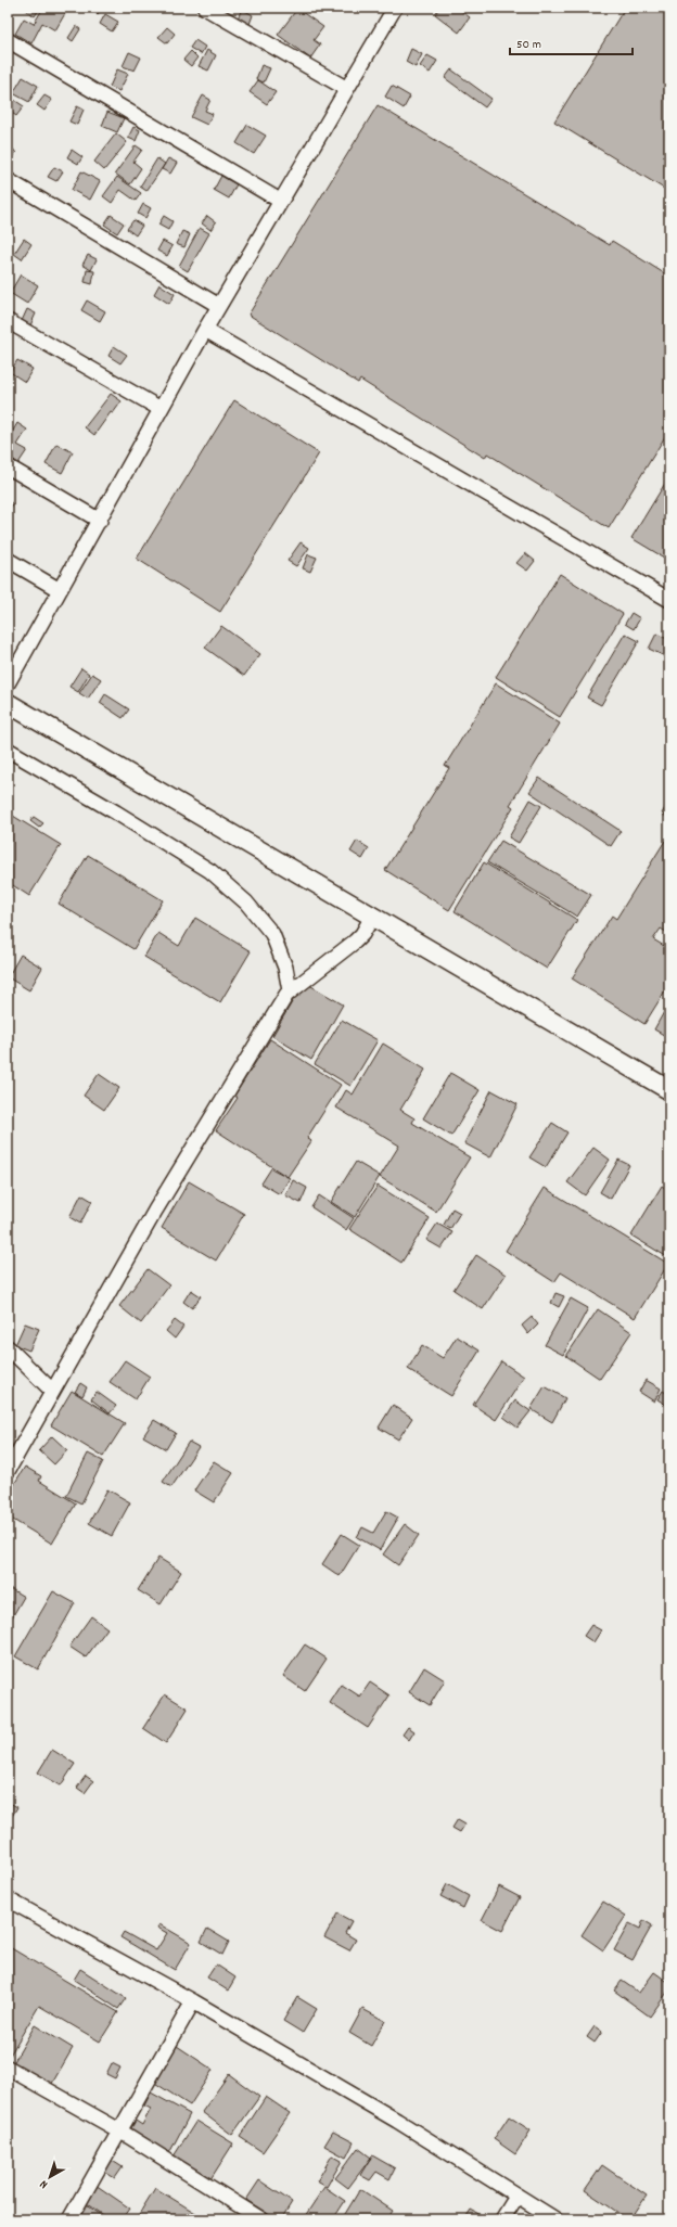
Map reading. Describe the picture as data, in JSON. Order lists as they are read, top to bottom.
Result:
{
  "scale_bar": "50 m",
  "north": "bottom left"
}
